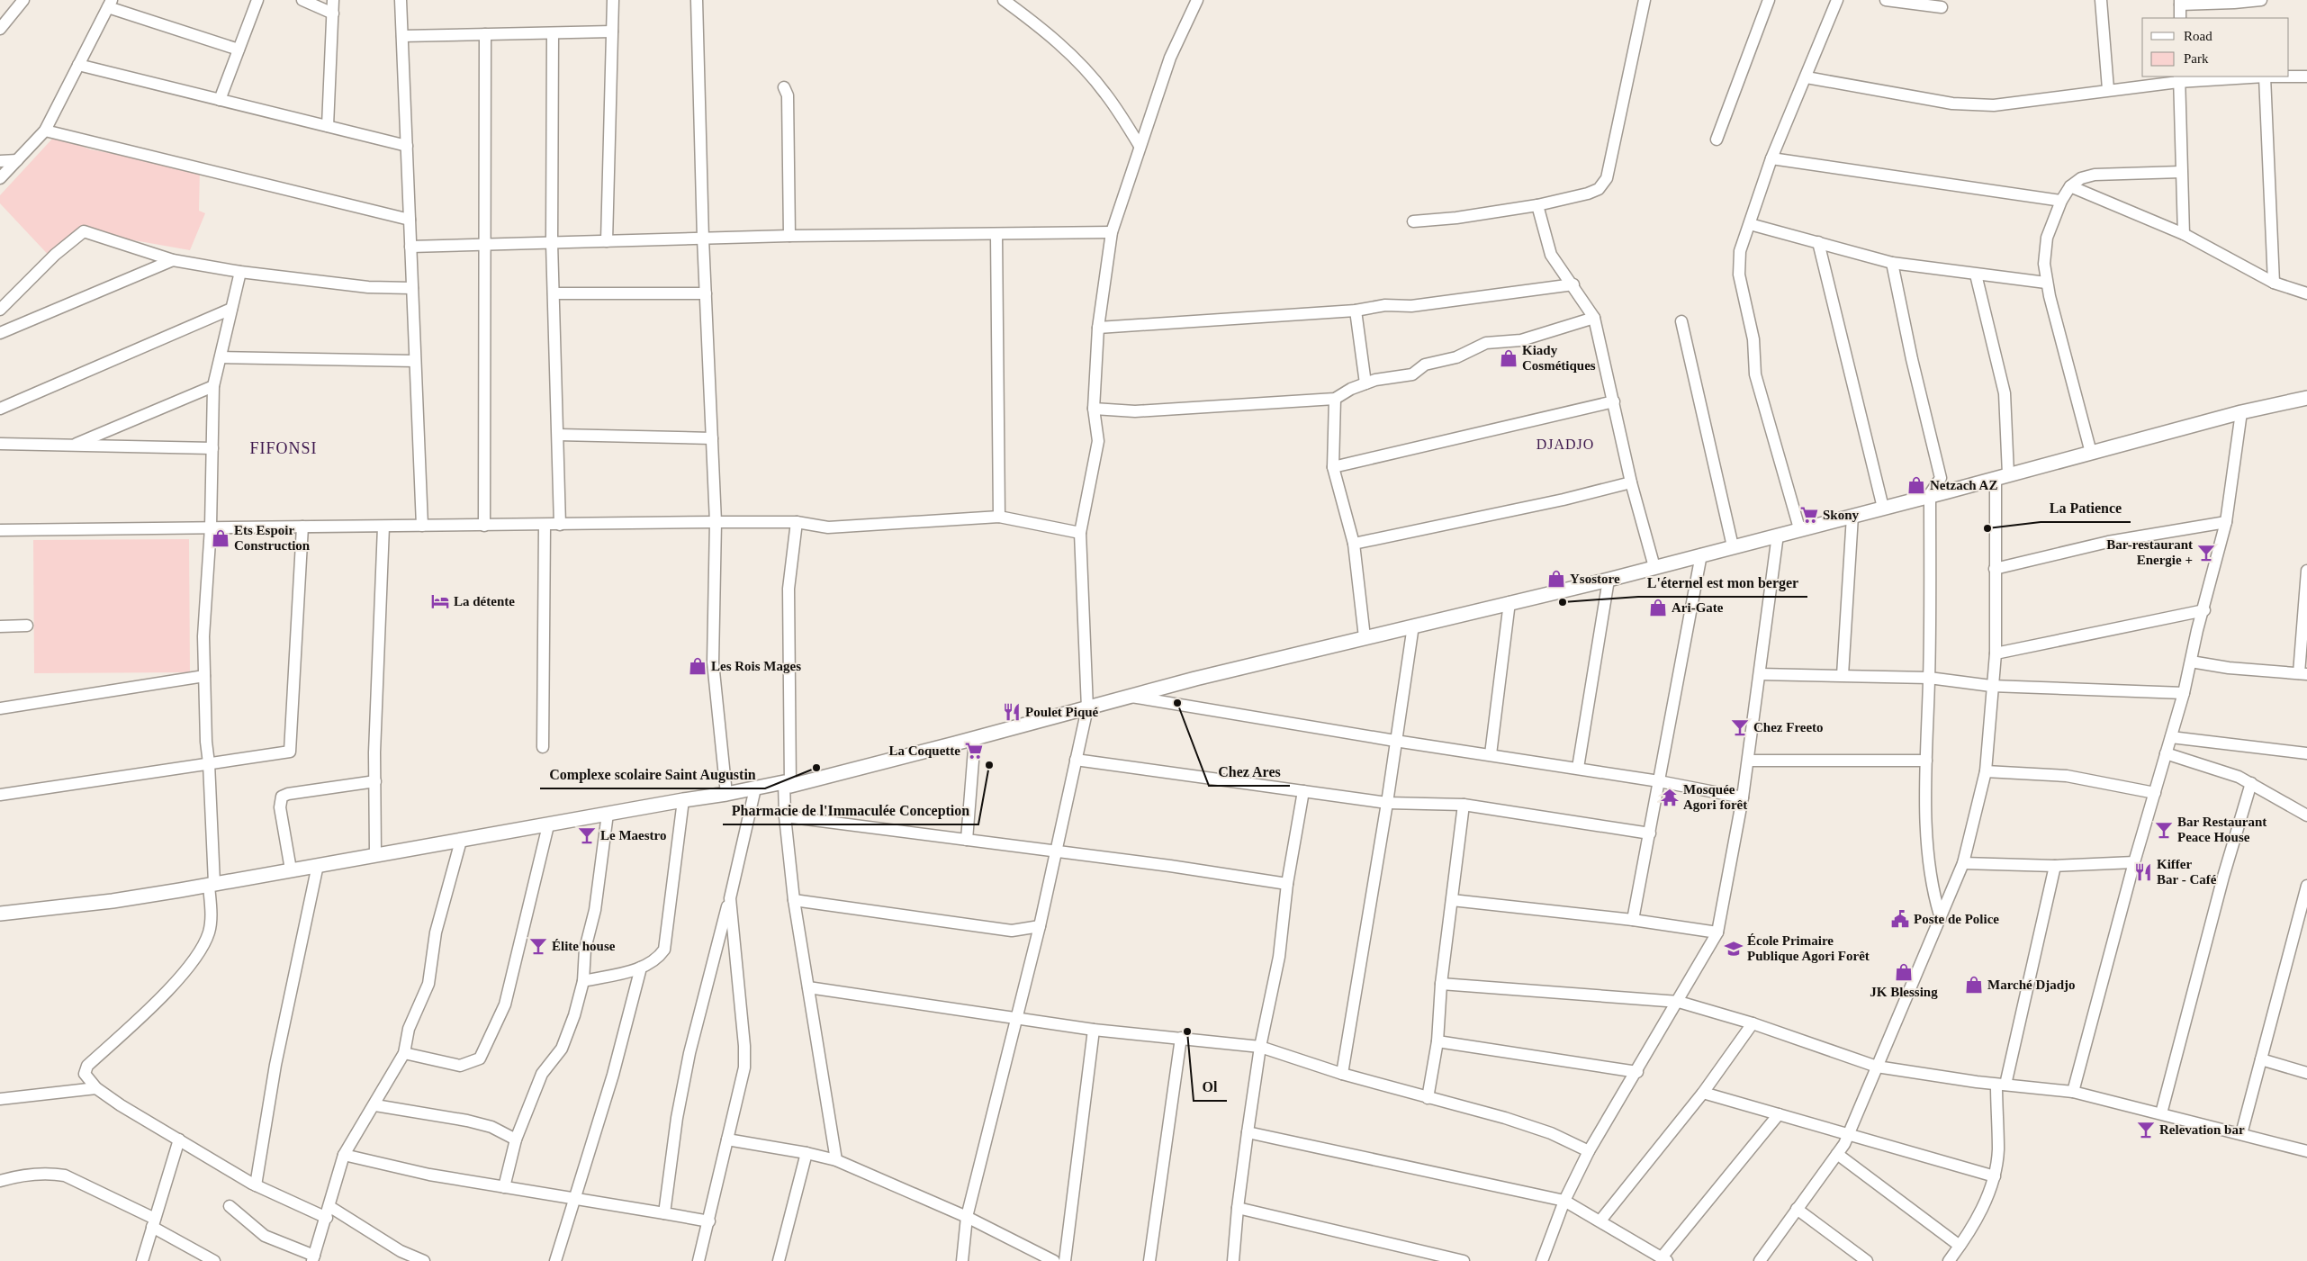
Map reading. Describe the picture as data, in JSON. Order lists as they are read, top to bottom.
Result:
{
  "districts": ["DJADJO", "FIFONSI"],
  "places": {
    "shop": [
      "Kiady Cosmétiques",
      "Netzach AZ",
      "Ets Espoir Construction",
      "Ysostore",
      "Ari-Gate",
      "Les Rois Mages",
      "JK Blessing",
      "Marché Djadjo"
    ],
    "supermarket": ["Skony", "La Coquette"],
    "other": [
      "La Patience",
      "L'éternel est mon berger",
      "Chez Ares",
      "Pharmacie de l'Immaculée Conception",
      "Complexe scolaire Saint Augustin",
      "Ol"
    ],
    "bar": [
      "Bar-restaurant Energie +",
      "Chez Freeto",
      "Bar Restaurant Peace House",
      "Le Maestro",
      "Élite house",
      "Relevation bar"
    ],
    "hotel": ["La détente"],
    "restaurant": ["Poulet Piqué", "Kiffer Bar - Café"],
    "temple": ["Mosquée Agori forêt"],
    "public building": ["Poste de Police"],
    "school or university": ["École Primaire Publique Agori Forêt"]
  },
  "legend": ["Road", "Park"]
}
